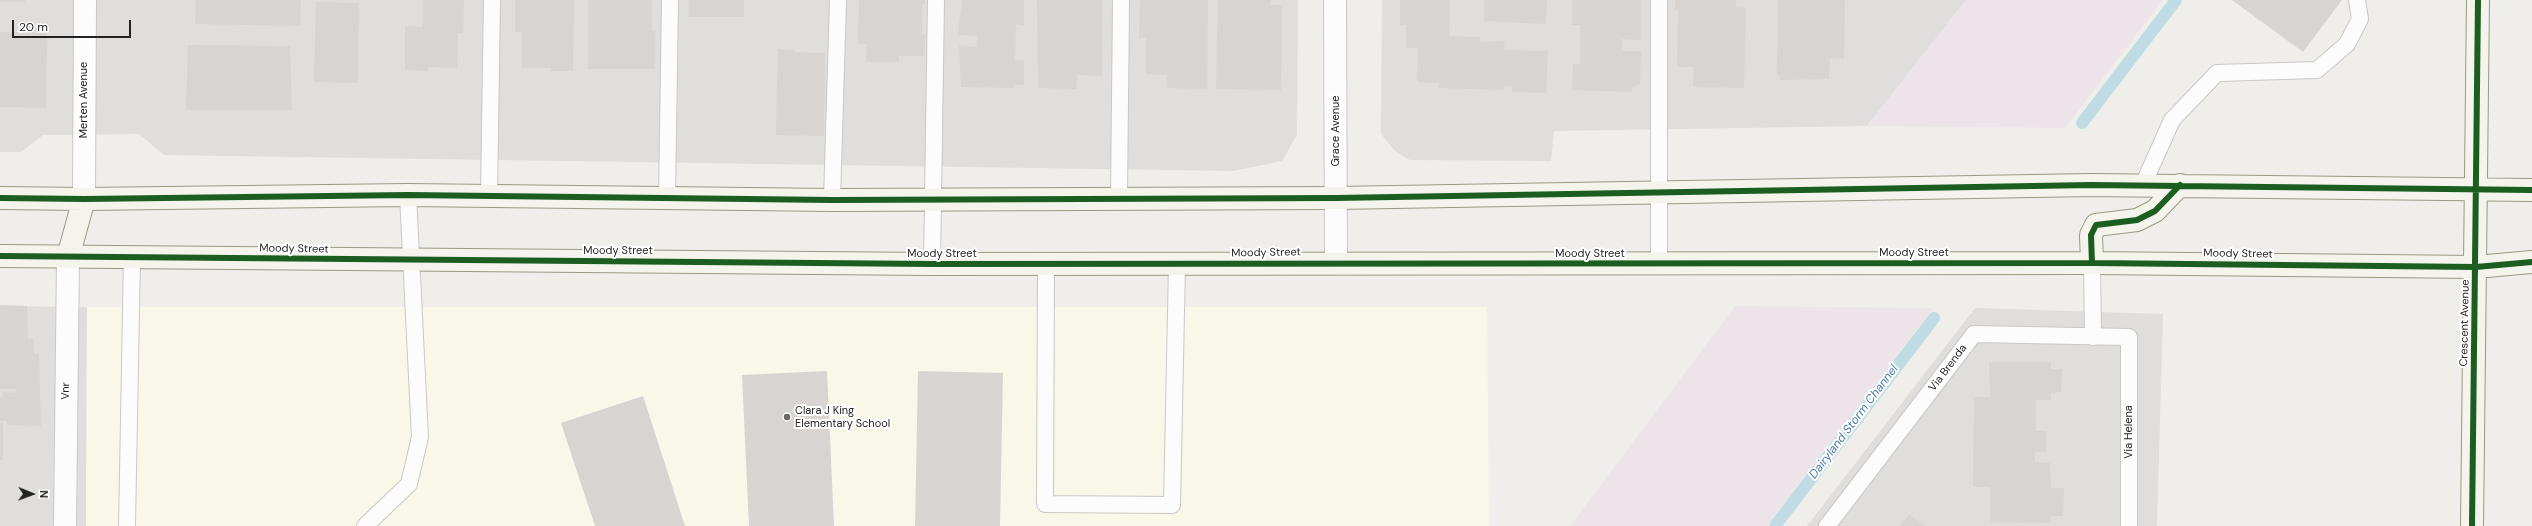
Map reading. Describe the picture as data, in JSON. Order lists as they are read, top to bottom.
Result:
{
  "streets": {
    "main road": ["Moody Street", "Crescent Avenue"],
    "street": ["Merten Avenue", "Grace Avenue", "Vnr"],
    "lane": ["Via Brenda", "Via Helena"]
  },
  "crossings": [
    ["Grace Avenue", "Moody Street"],
    ["Moody Street", "Crescent Avenue"],
    ["Moody Street", "Vnr"],
    ["Via Brenda", "Via Helena"]
  ],
  "water": ["Dairyland Storm Channel"],
  "places": ["Clara J King Elementary School"],
  "scale_bar": "20 m",
  "north": "right"
}
